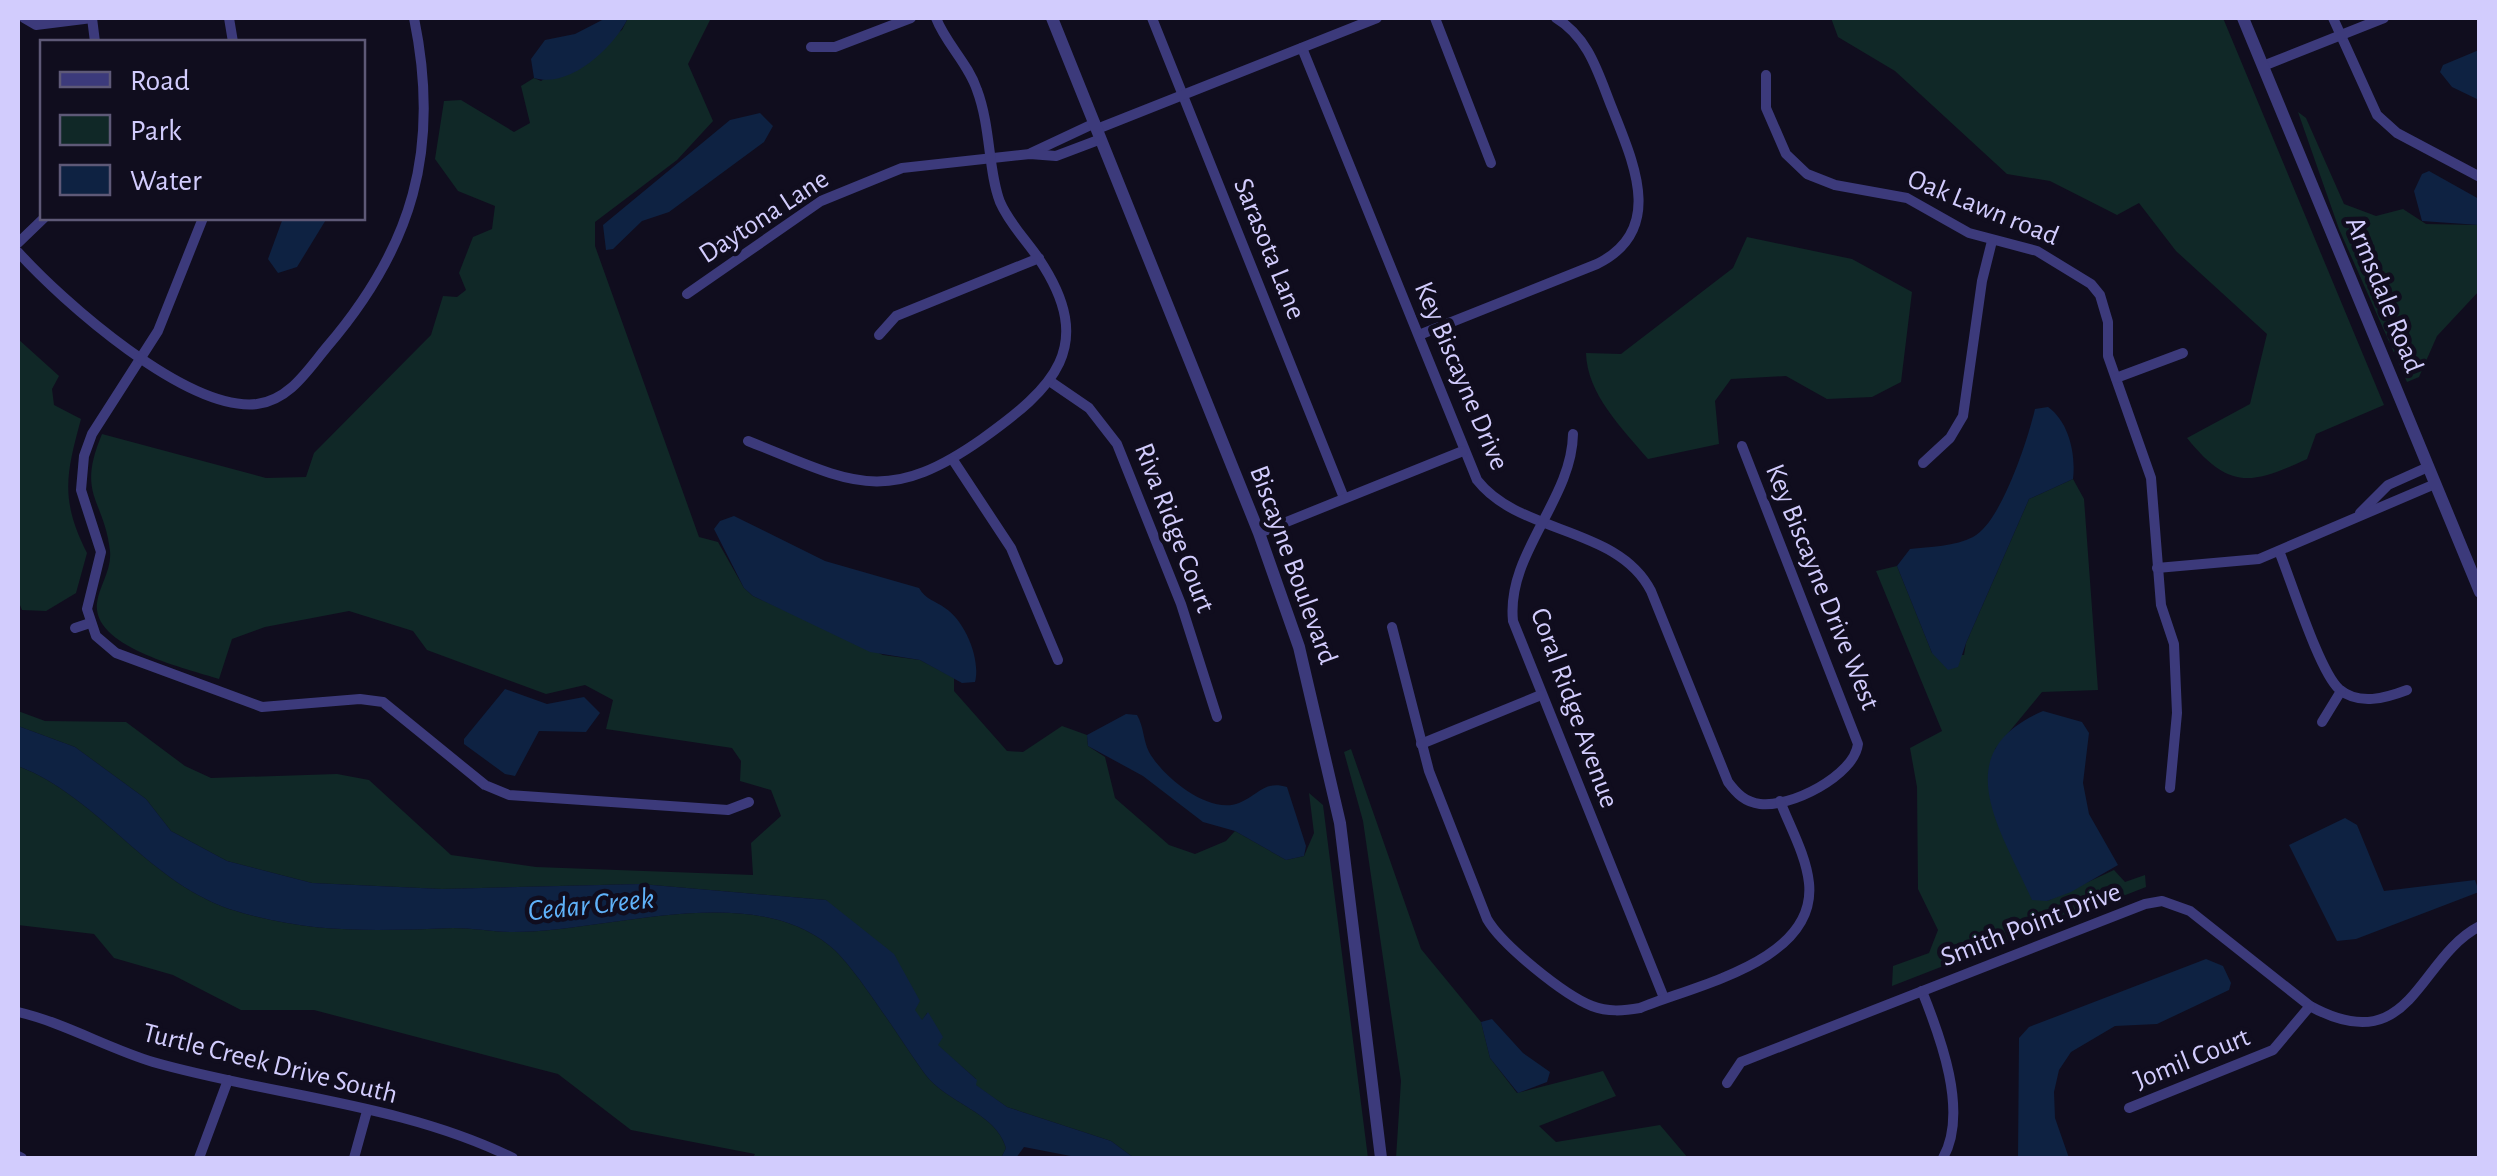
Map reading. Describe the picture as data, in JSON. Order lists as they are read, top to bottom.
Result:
{
  "streets": {
    "street": [
      "Oak Lawn road",
      "Daytona Lane",
      "Sarasota Lane",
      "Armsdale Road",
      "Key Biscayne Drive",
      "Riva Ridge Court",
      "Biscayne Boulevard",
      "Key Biscayne Drive West",
      "Coral Ridge Avenue",
      "Smith Point Drive",
      "Jomil Court",
      "Turtle Creek Drive South"
    ]
  },
  "crossings": [
    ["Daytona Lane", "Sarasota Lane"],
    ["Daytona Lane", "Key Biscayne Drive"],
    ["Daytona Lane", "Biscayne Boulevard"],
    ["Key Biscayne Drive", "Key Biscayne Drive West"],
    ["Key Biscayne Drive", "Coral Ridge Avenue"],
    ["Smith Point Drive", "Jomil Court"]
  ],
  "water": ["Cedar Creek"],
  "legend": ["Road", "Park", "Water"]
}
